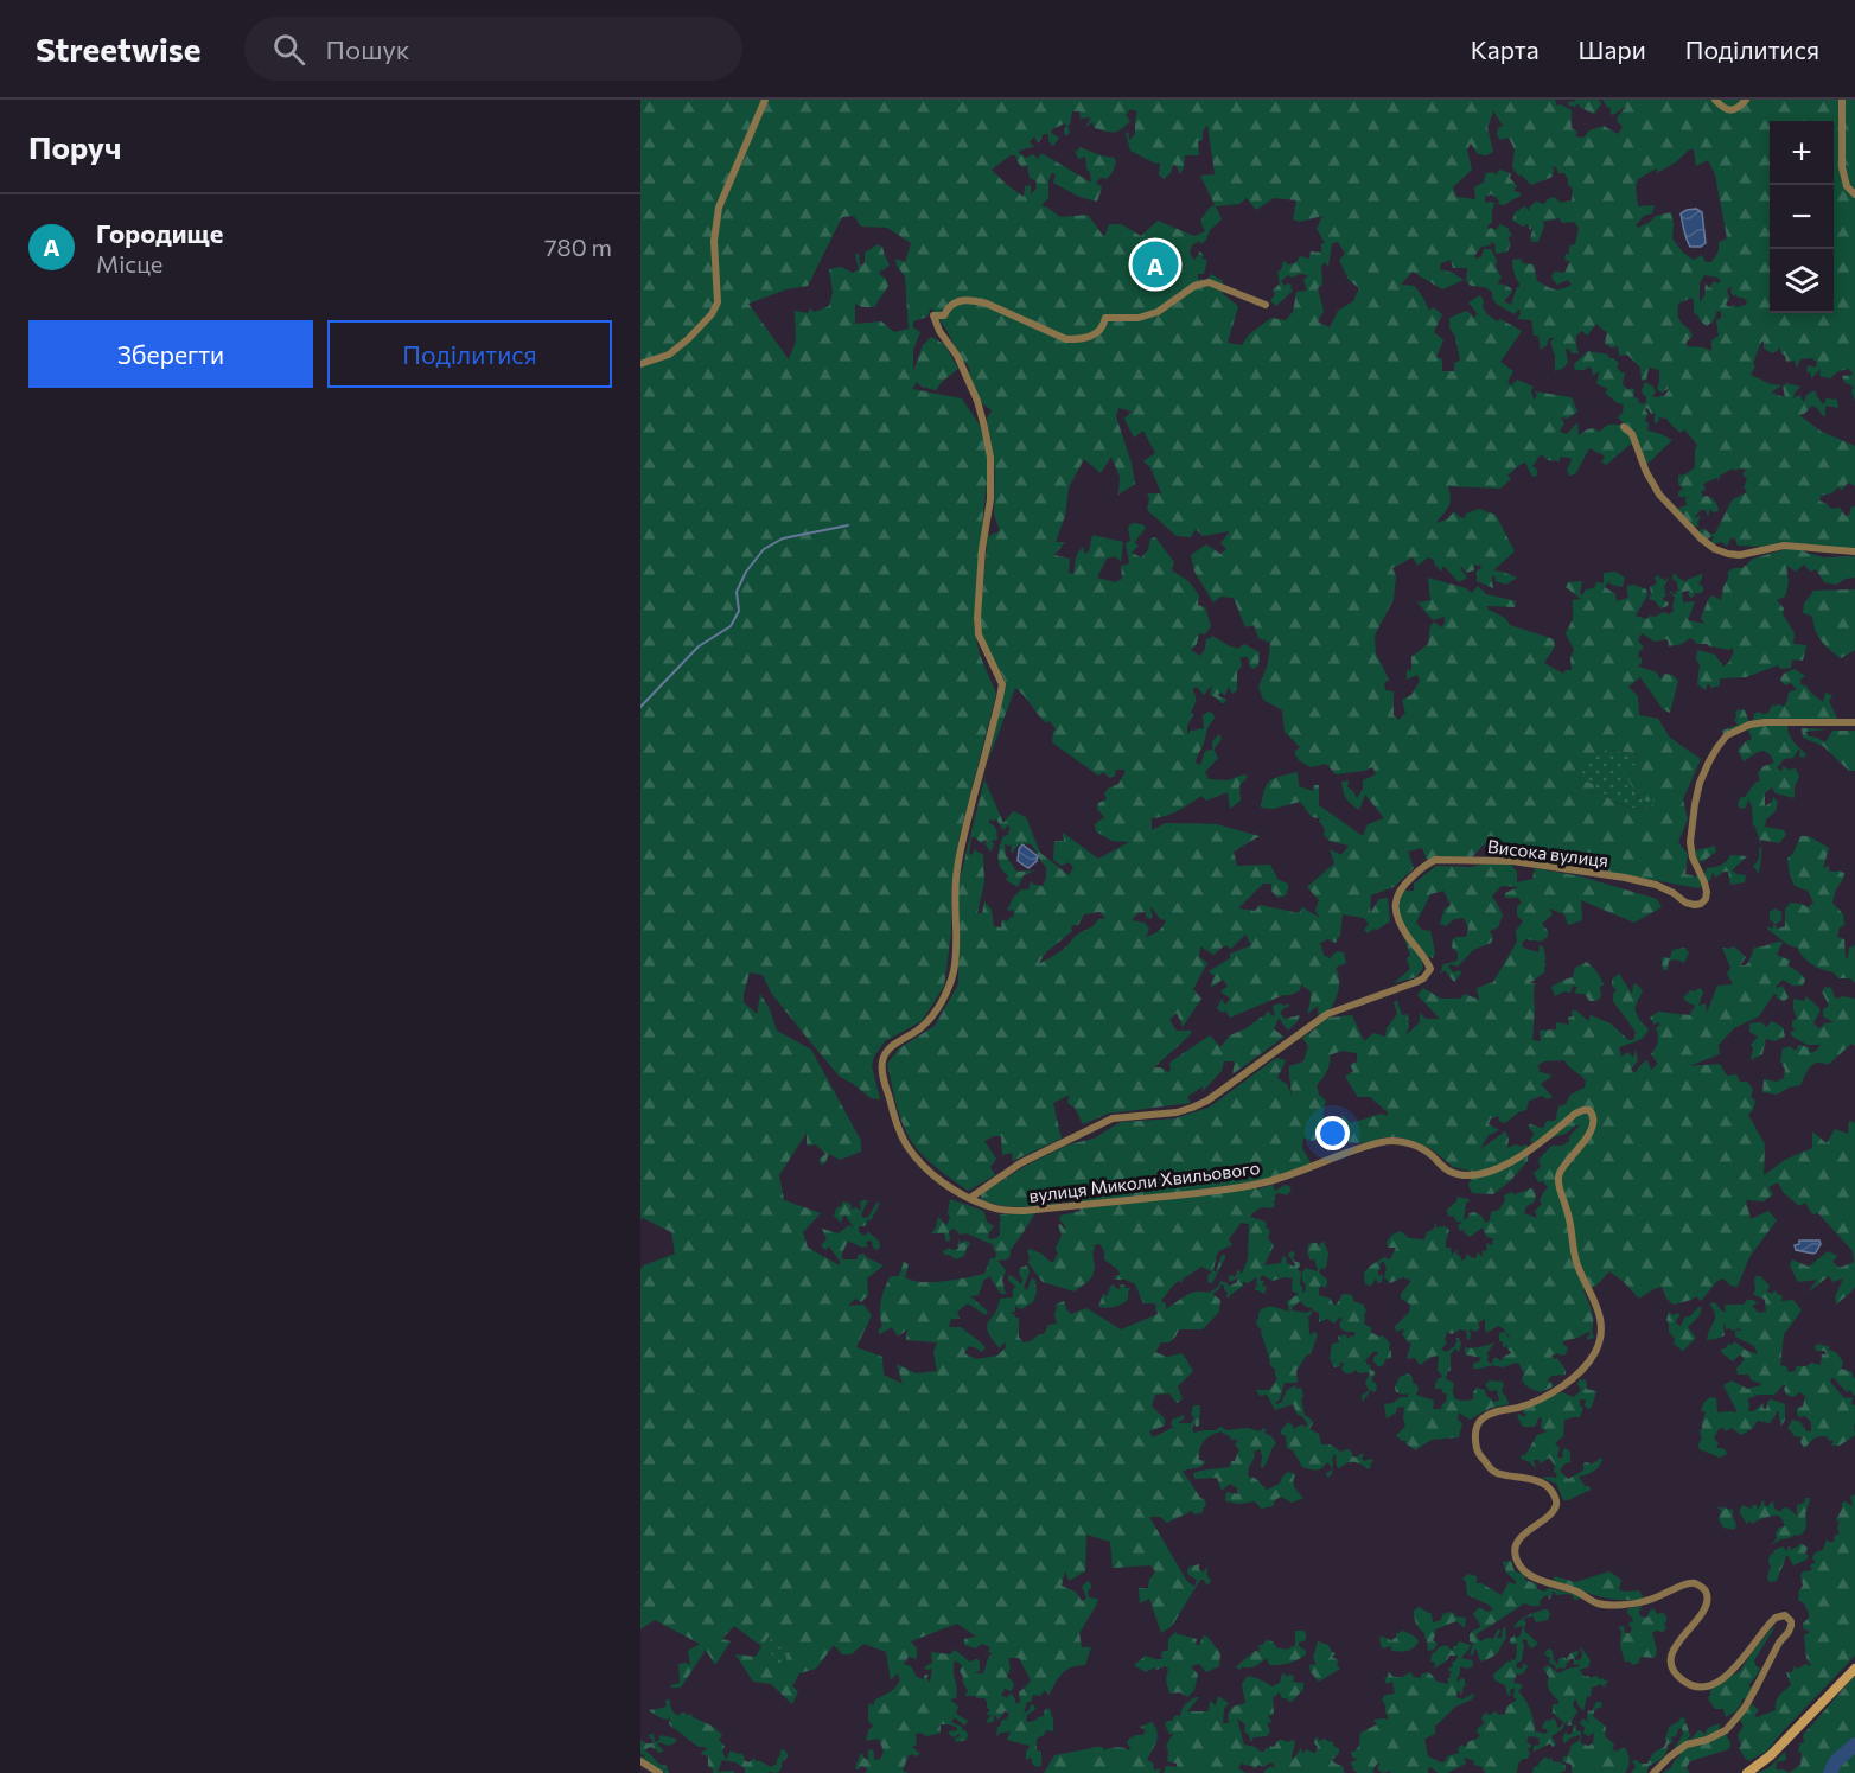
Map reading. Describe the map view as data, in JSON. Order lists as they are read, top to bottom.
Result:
{
  "streets": {
    "street": ["Висока вулиця", "вулиця Миколи Хвильового"]
  },
  "crossings": [
    ["Висока вулиця", "вулиця Миколи Хвильового"]
  ],
  "page": {
    "header": "Streetwise",
    "search": "Пошук",
    "nav": ["Карта", "Шари", "Поділитися"],
    "heading": "Поруч",
    "map_buttons": ["+", "−"],
    "list": [
      {
        "mark": "A",
        "name": "Городище",
        "note": "Місце",
        "value": "780 m"
      }
    ],
    "pins": "A",
    "buttons": ["Зберегти", "Поділитися"]
  }
}
